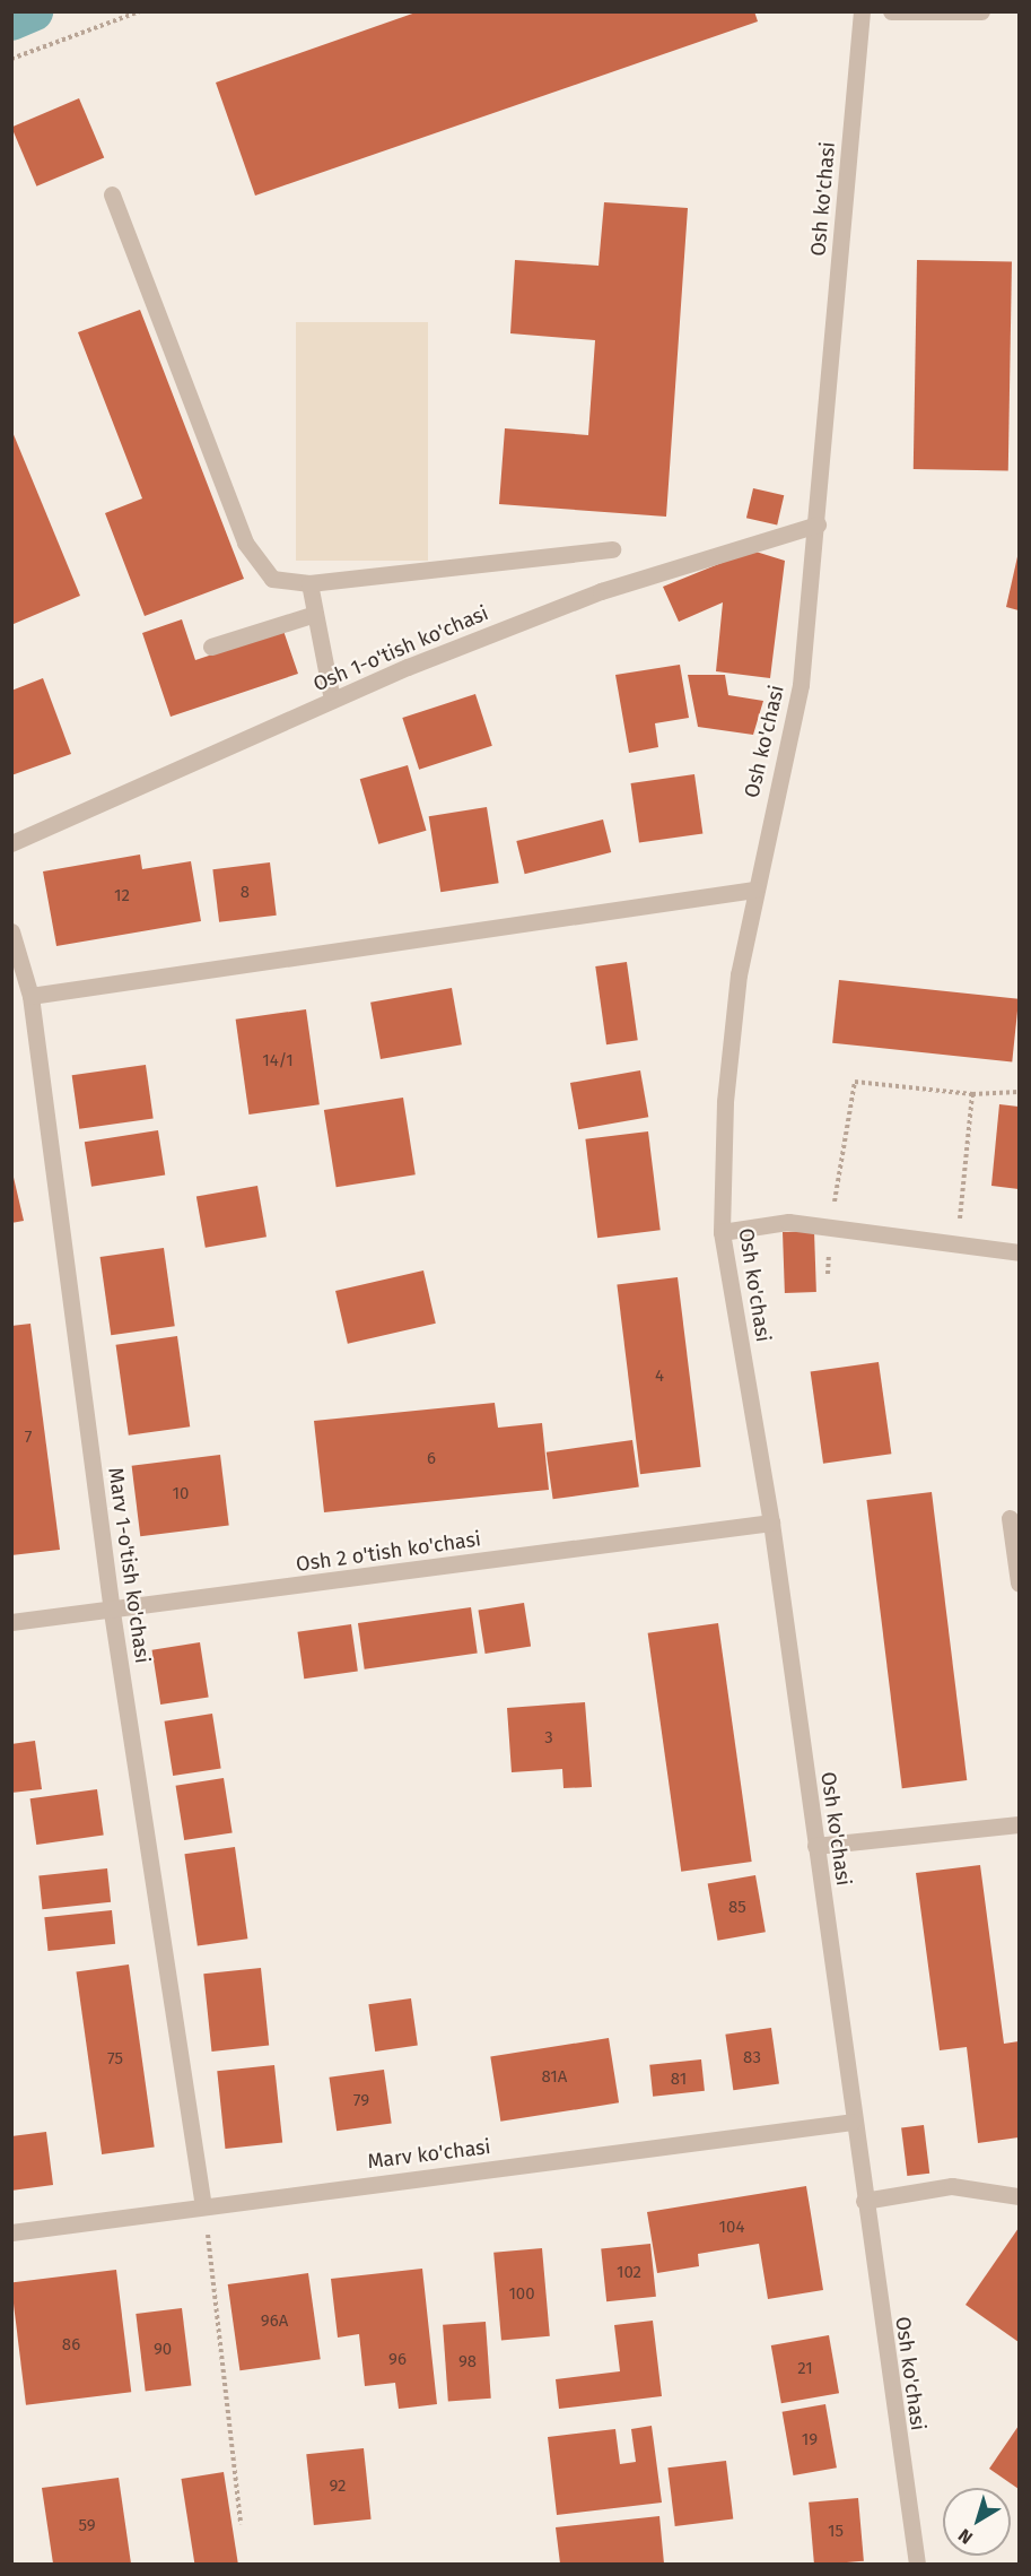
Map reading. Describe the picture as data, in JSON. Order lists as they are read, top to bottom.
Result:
{
  "streets": {
    "street": [
      "Osh ko'chasi",
      "Osh 1-o'tish ko'chasi",
      "Osh 2 o'tish ko'chasi",
      "Marv 1-o'tish ko'chasi",
      "Marv ko'chasi"
    ]
  },
  "crossings": [
    ["Osh ko'chasi", "Osh 1-o'tish ko'chasi"],
    ["Osh ko'chasi", "Osh 2 o'tish ko'chasi"],
    ["Osh ko'chasi", "Marv ko'chasi"],
    ["Osh 2 o'tish ko'chasi", "Marv 1-o'tish ko'chasi"],
    ["Marv 1-o'tish ko'chasi", "Marv ko'chasi"]
  ],
  "house_numbers": [
    "8",
    "12",
    "14/1",
    "4",
    "7",
    "6",
    "10",
    "3",
    "85",
    "83",
    "75",
    "81А",
    "81",
    "79",
    "104",
    "102",
    "100",
    "96А",
    "86",
    "90",
    "96",
    "98",
    "21",
    "19",
    "92",
    "59",
    "15"
  ],
  "north": "bottom left"
}
